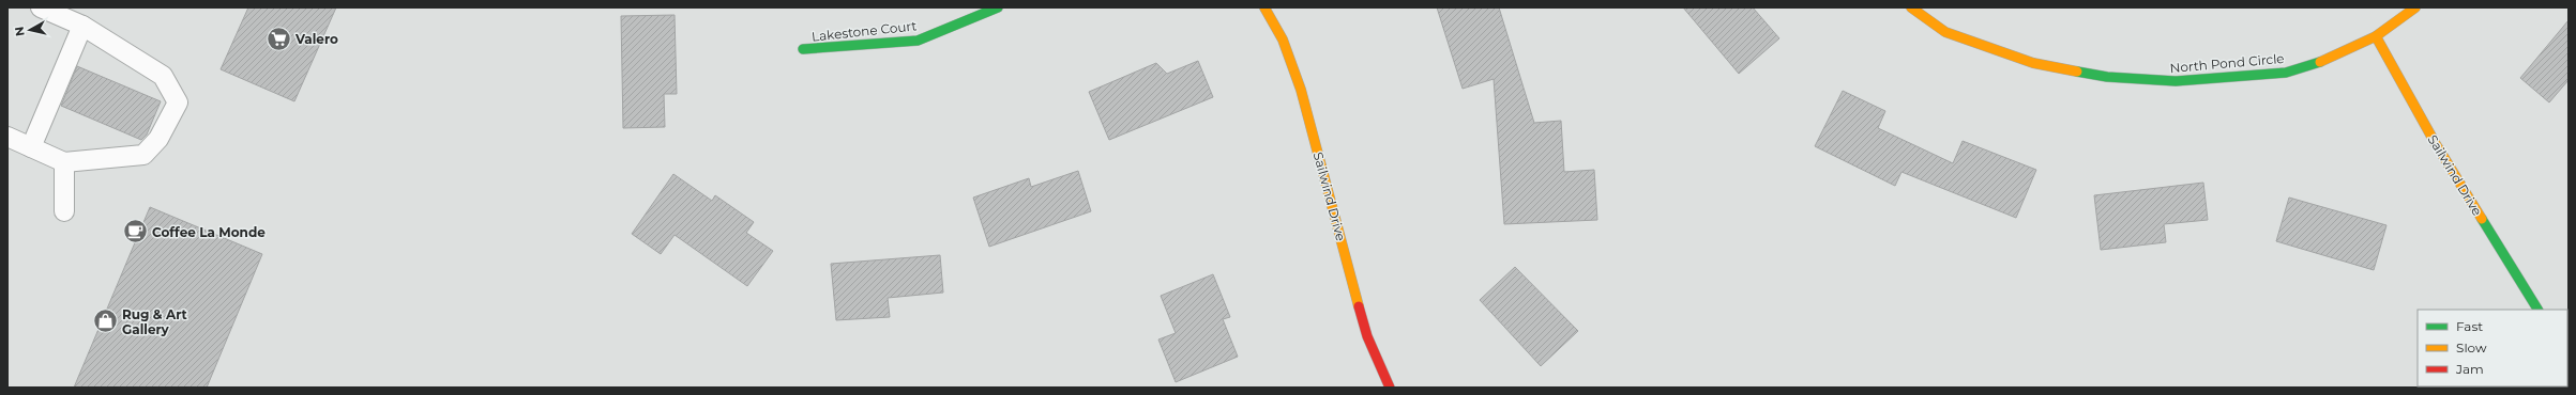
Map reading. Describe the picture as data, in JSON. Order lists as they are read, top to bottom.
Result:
{
  "streets": {
    "street": ["Lakestone Court", "North Pond Circle", "Sailwind Drive"]
  },
  "crossings": [
    ["North Pond Circle", "Sailwind Drive"]
  ],
  "places": {
    "supermarket": ["Valero"],
    "cafe": ["Coffee La Monde"],
    "shop": ["Rug & Art Gallery"]
  },
  "legend": ["Fast", "Slow", "Jam"],
  "north": "left"
}
